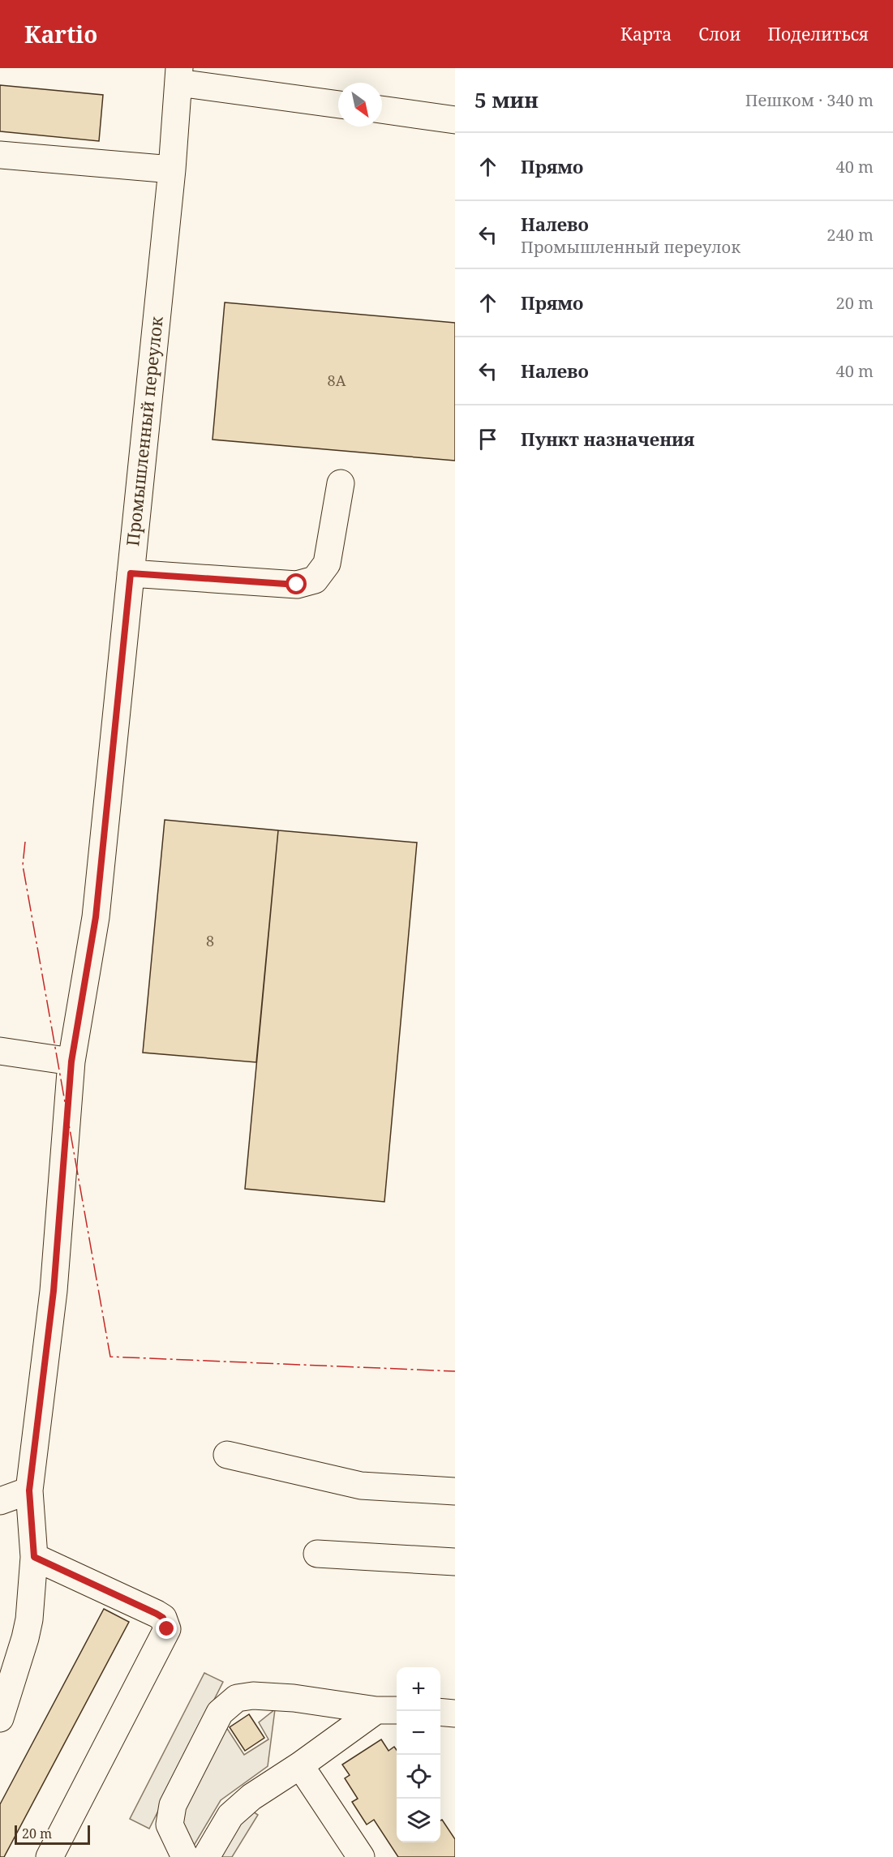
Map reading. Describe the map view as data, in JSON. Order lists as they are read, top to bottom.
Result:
{
  "streets": {
    "street": ["Промышленный переулок"]
  },
  "house_numbers": ["8А", "8"],
  "scale_bar": "20 m",
  "north": "bottom right",
  "page": {
    "header": "Kartio",
    "nav": ["Карта", "Слои", "Поделиться"],
    "heading": ["5 мин", "Пешком · 340 m"],
    "list": [
      ["Прямо", "40 m"],
      ["Налево", "Промышленный переулок", "240 m"],
      ["Прямо", "20 m"],
      ["Налево", "40 m"],
      "Пункт назначения"
    ],
    "map_buttons": ["+", "−"],
    "scale": "20 m"
  }
}
